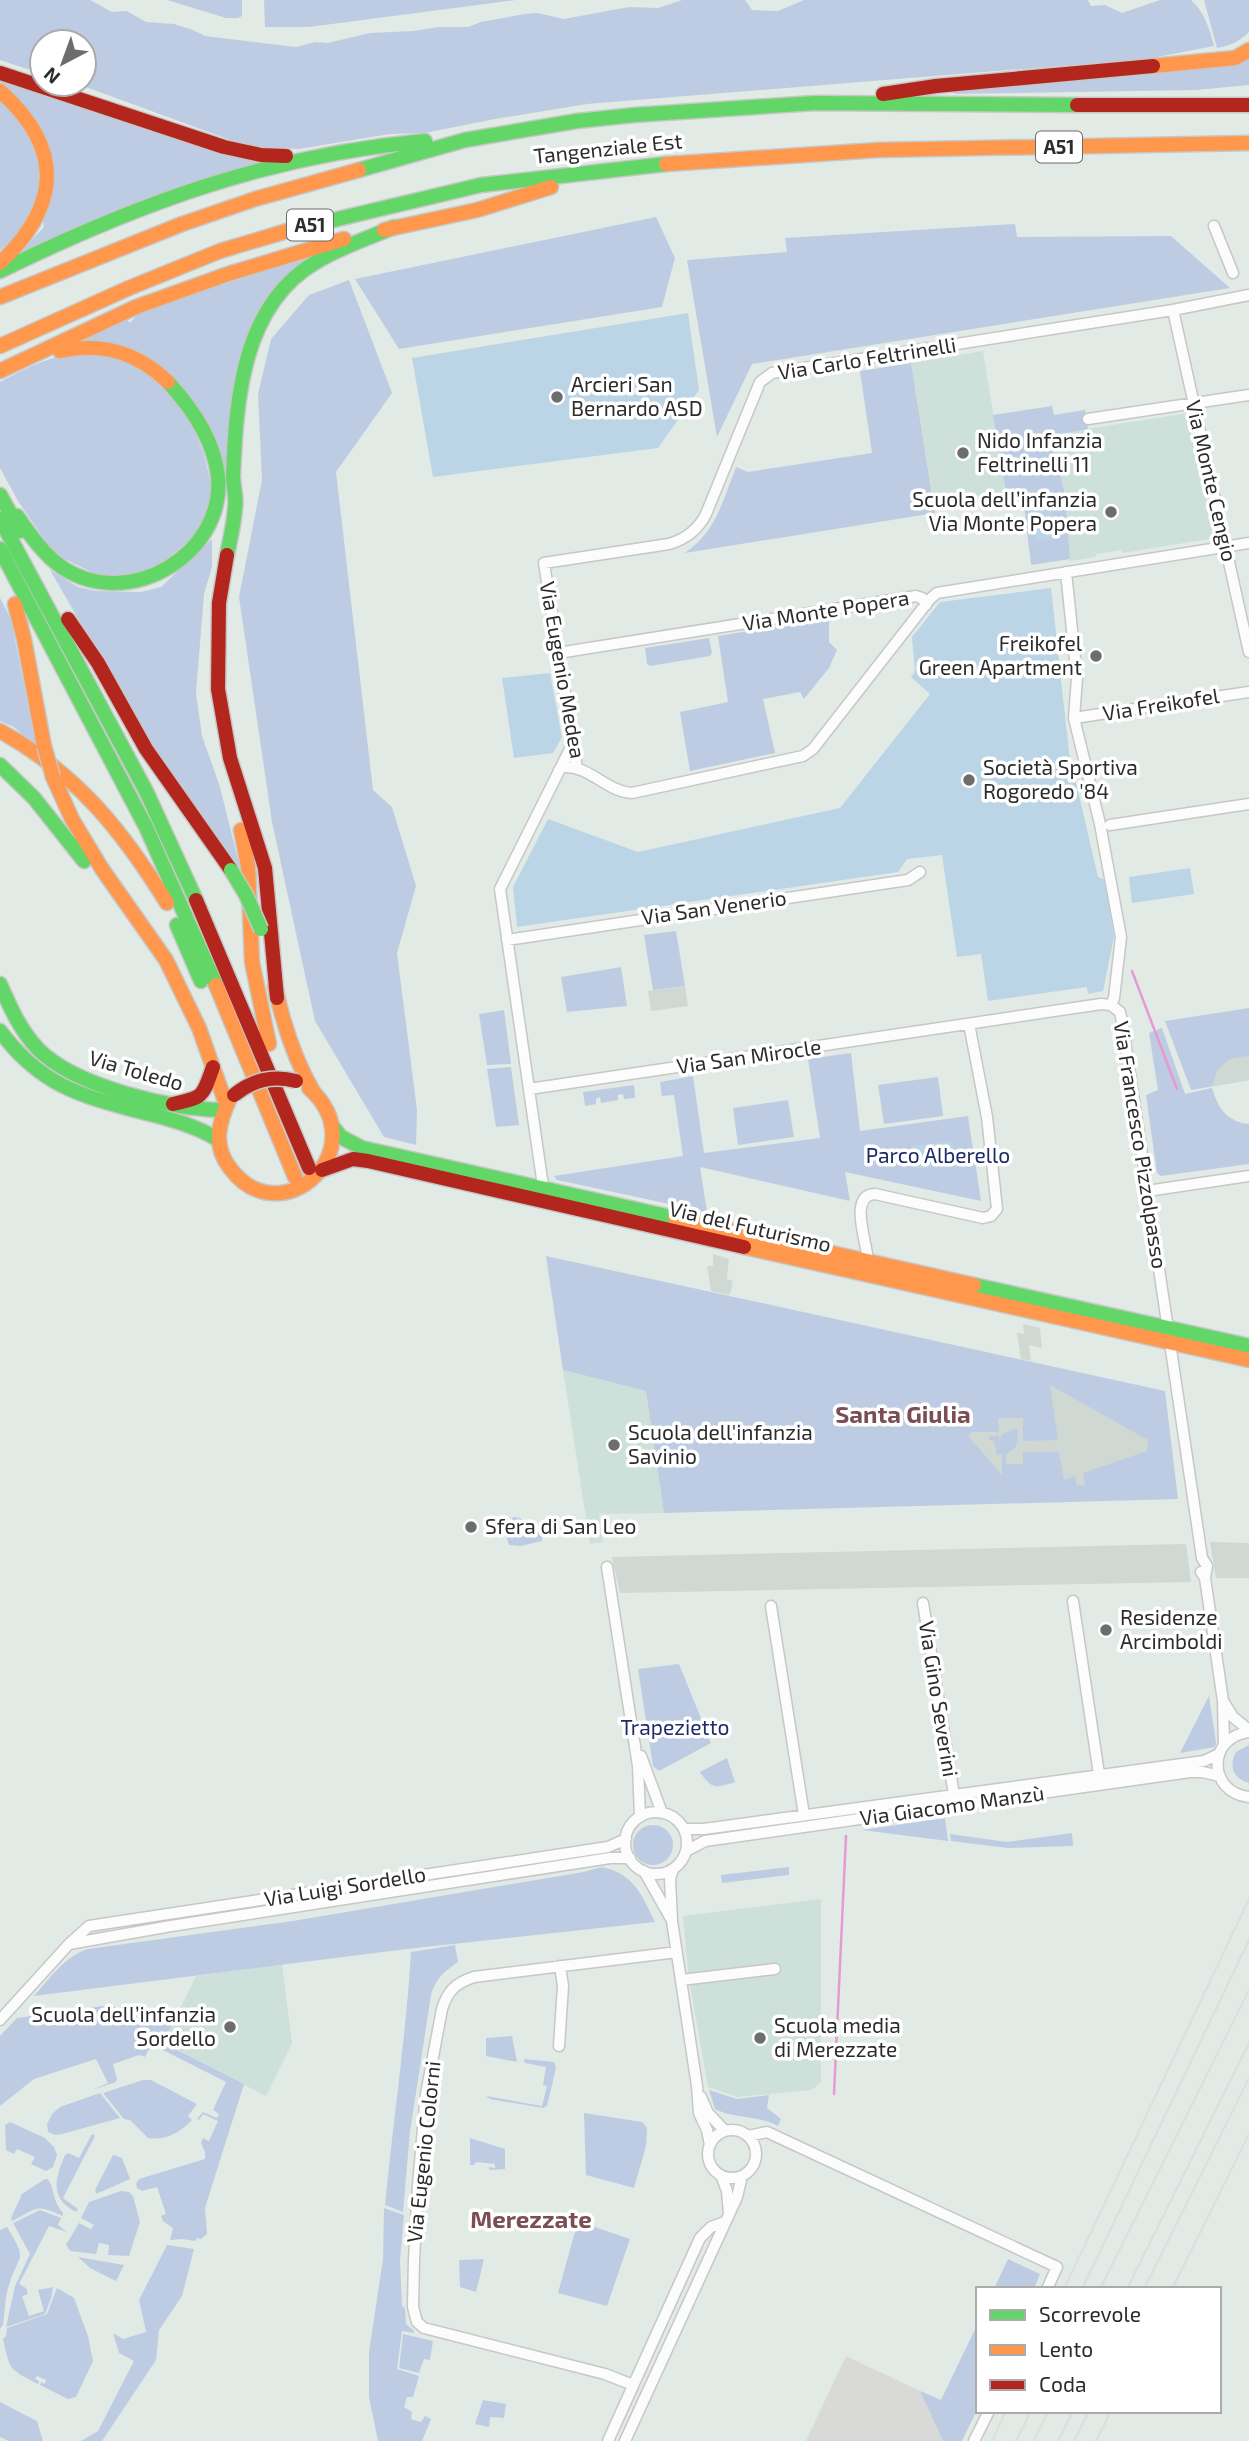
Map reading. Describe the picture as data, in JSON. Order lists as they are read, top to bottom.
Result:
{
  "streets": {
    "main road": [
      "A51",
      "Tangenziale Est",
      "Via Toledo",
      "Via del Futurismo"
    ],
    "street": [
      "Via Carlo Feltrinelli",
      "Via Monte Cengio",
      "Via Monte Popera",
      "Via Eugenio Medea",
      "Via Freikofel",
      "Via San Venerio",
      "Via San Mirocle",
      "Via Francesco Pizzolpasso",
      "Via Gino Severini",
      "Via Giacomo Manzù",
      "Via Luigi Sordello",
      "Via Eugenio Colorni"
    ]
  },
  "crossings": [
    ["Via Carlo Feltrinelli", "Via Monte Cengio"],
    ["Via Carlo Feltrinelli", "Via Eugenio Medea"],
    ["Via Monte Cengio", "Via Monte Popera"],
    ["Via Monte Popera", "Via Eugenio Medea"],
    ["Via Monte Popera", "Via Francesco Pizzolpasso"],
    ["Via Freikofel", "Via Francesco Pizzolpasso"],
    ["Via San Mirocle", "Via Francesco Pizzolpasso"],
    ["Via Toledo", "Via del Futurismo"],
    ["Via Francesco Pizzolpasso", "Via del Futurismo"],
    ["Via Francesco Pizzolpasso", "Via Giacomo Manzù"],
    ["Via Gino Severini", "Via Giacomo Manzù"],
    ["Via Giacomo Manzù", "Via Luigi Sordello"]
  ],
  "districts": ["Santa Giulia", "Merezzate"],
  "parks": ["Parco Alberello", "Trapezietto"],
  "places": [
    "Arcieri San Bernardo ASD",
    "Nido Infanzia Feltrinelli 11",
    "Scuola dell’infanzia Via Monte Popera",
    "Freikofel Green Apartment",
    "Società Sportiva Rogoredo '84",
    "Scuola dell'infanzia Savinio",
    "Sfera di San Leo",
    "Residenze Arcimboldi",
    "Scuola dell’infanzia Sordello",
    "Scuola media di Merezzate"
  ],
  "legend": ["Scorrevole", "Lento", "Coda"],
  "north": "bottom left"
}
